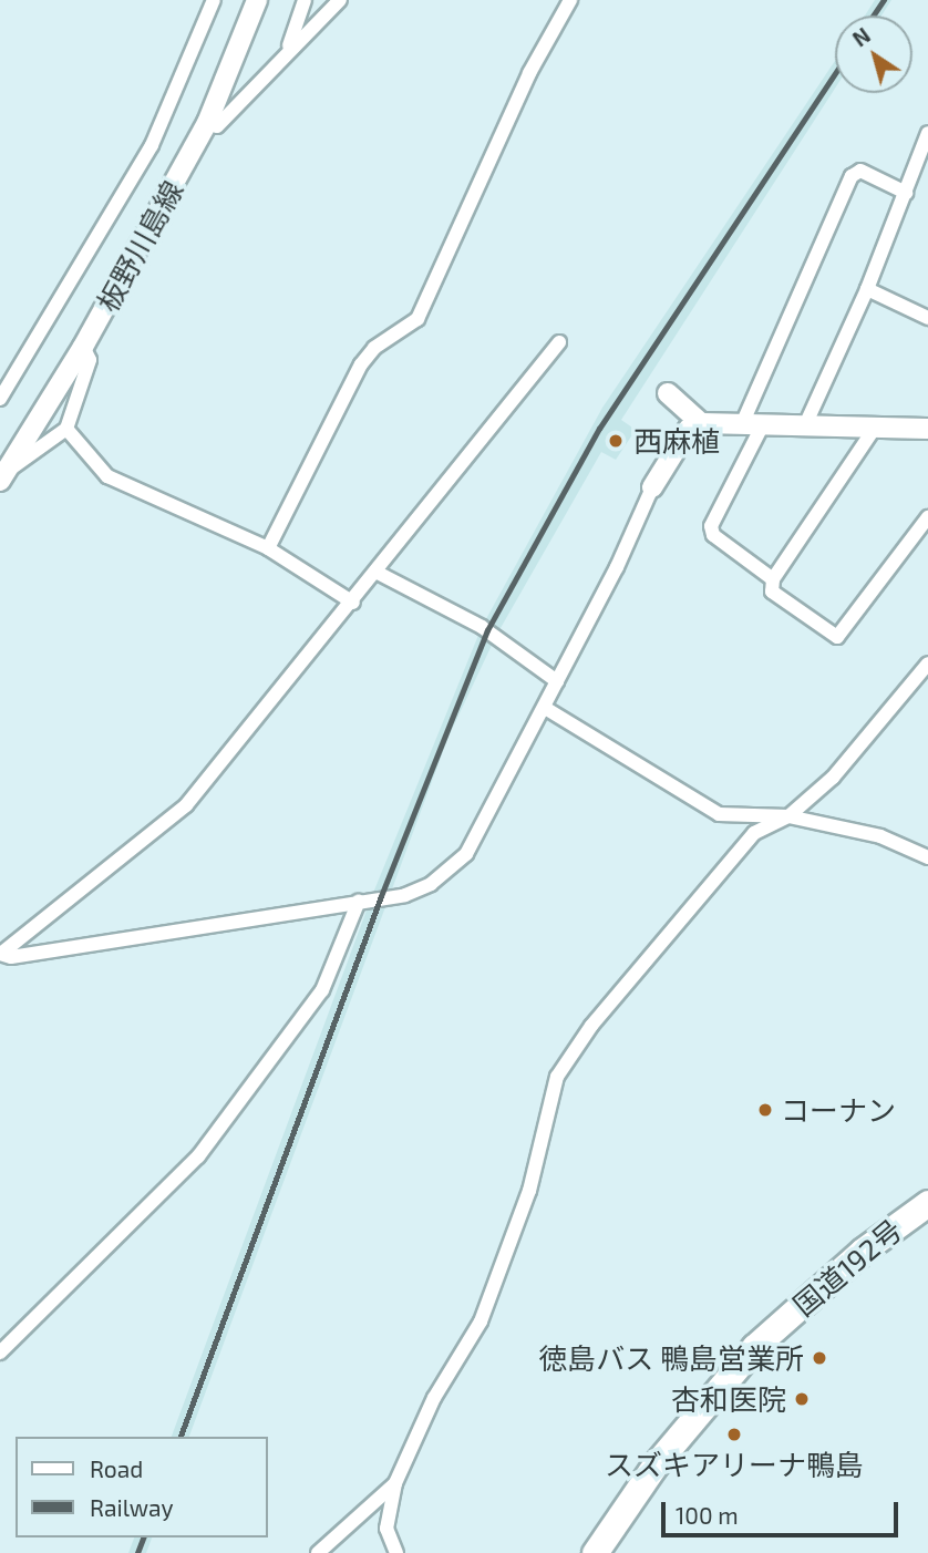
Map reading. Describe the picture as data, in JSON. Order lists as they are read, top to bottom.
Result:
{
  "streets": {
    "highway": ["国道192号"],
    "main road": ["板野川島線"]
  },
  "places": [
    "西麻植",
    "コーナン",
    "徳島バス 鴨島営業所",
    "杏和医院",
    "スズキアリーナ鴨島"
  ],
  "legend": ["Road", "Railway"],
  "scale_bar": "100 m",
  "north": "top left"
}
